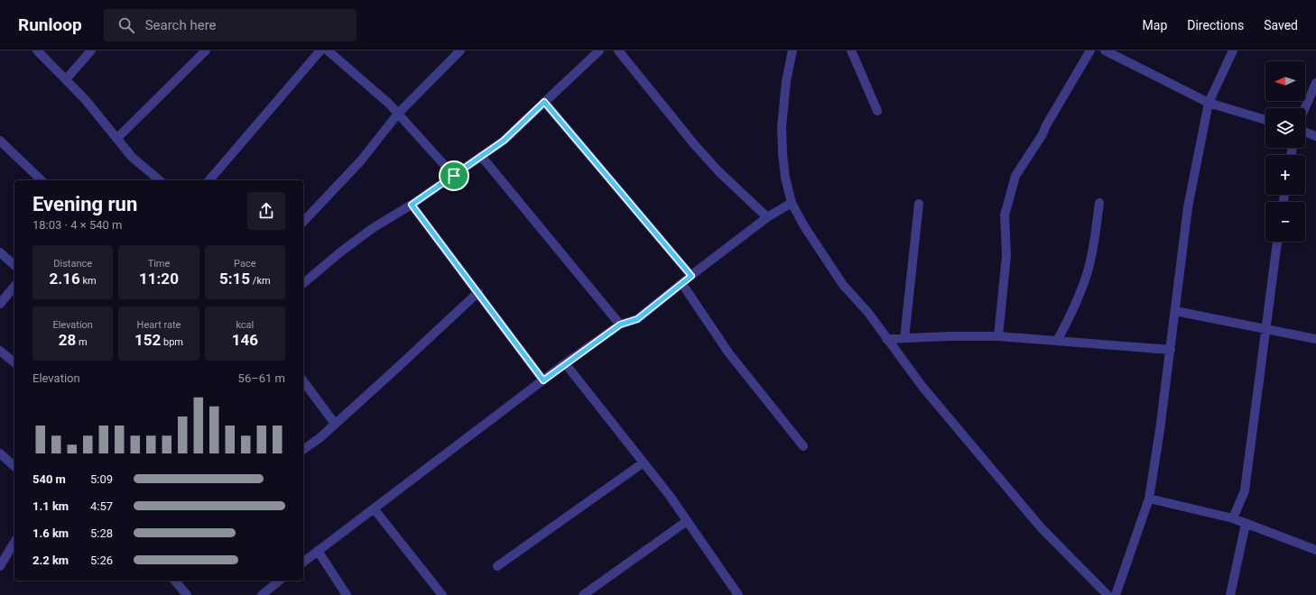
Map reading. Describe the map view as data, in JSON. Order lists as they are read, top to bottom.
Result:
{
  "north": "left",
  "page": {
    "header": "Runloop",
    "search": "Search here",
    "nav": ["Map", "Directions", "Saved"],
    "map_buttons": ["+", "−"],
    "heading": ["Evening run", "18:03 · 4 × 540 m"],
    "stats": [
      ["Distance", "2.16 km"],
      ["Time", "11:20"],
      ["Pace", "5:15 /km"],
      ["Elevation", "28 m"],
      ["Heart rate", "152 bpm"],
      ["kcal", "146"]
    ],
    "chart": ["Elevation", "56–61 m"],
    "list": [
      {
        "name": "540 m",
        "note": "5:09"
      },
      {
        "name": "1.1 km",
        "note": "4:57"
      },
      {
        "name": "1.6 km",
        "note": "5:28"
      },
      {
        "name": "2.2 km",
        "note": "5:26"
      }
    ]
  }
}
